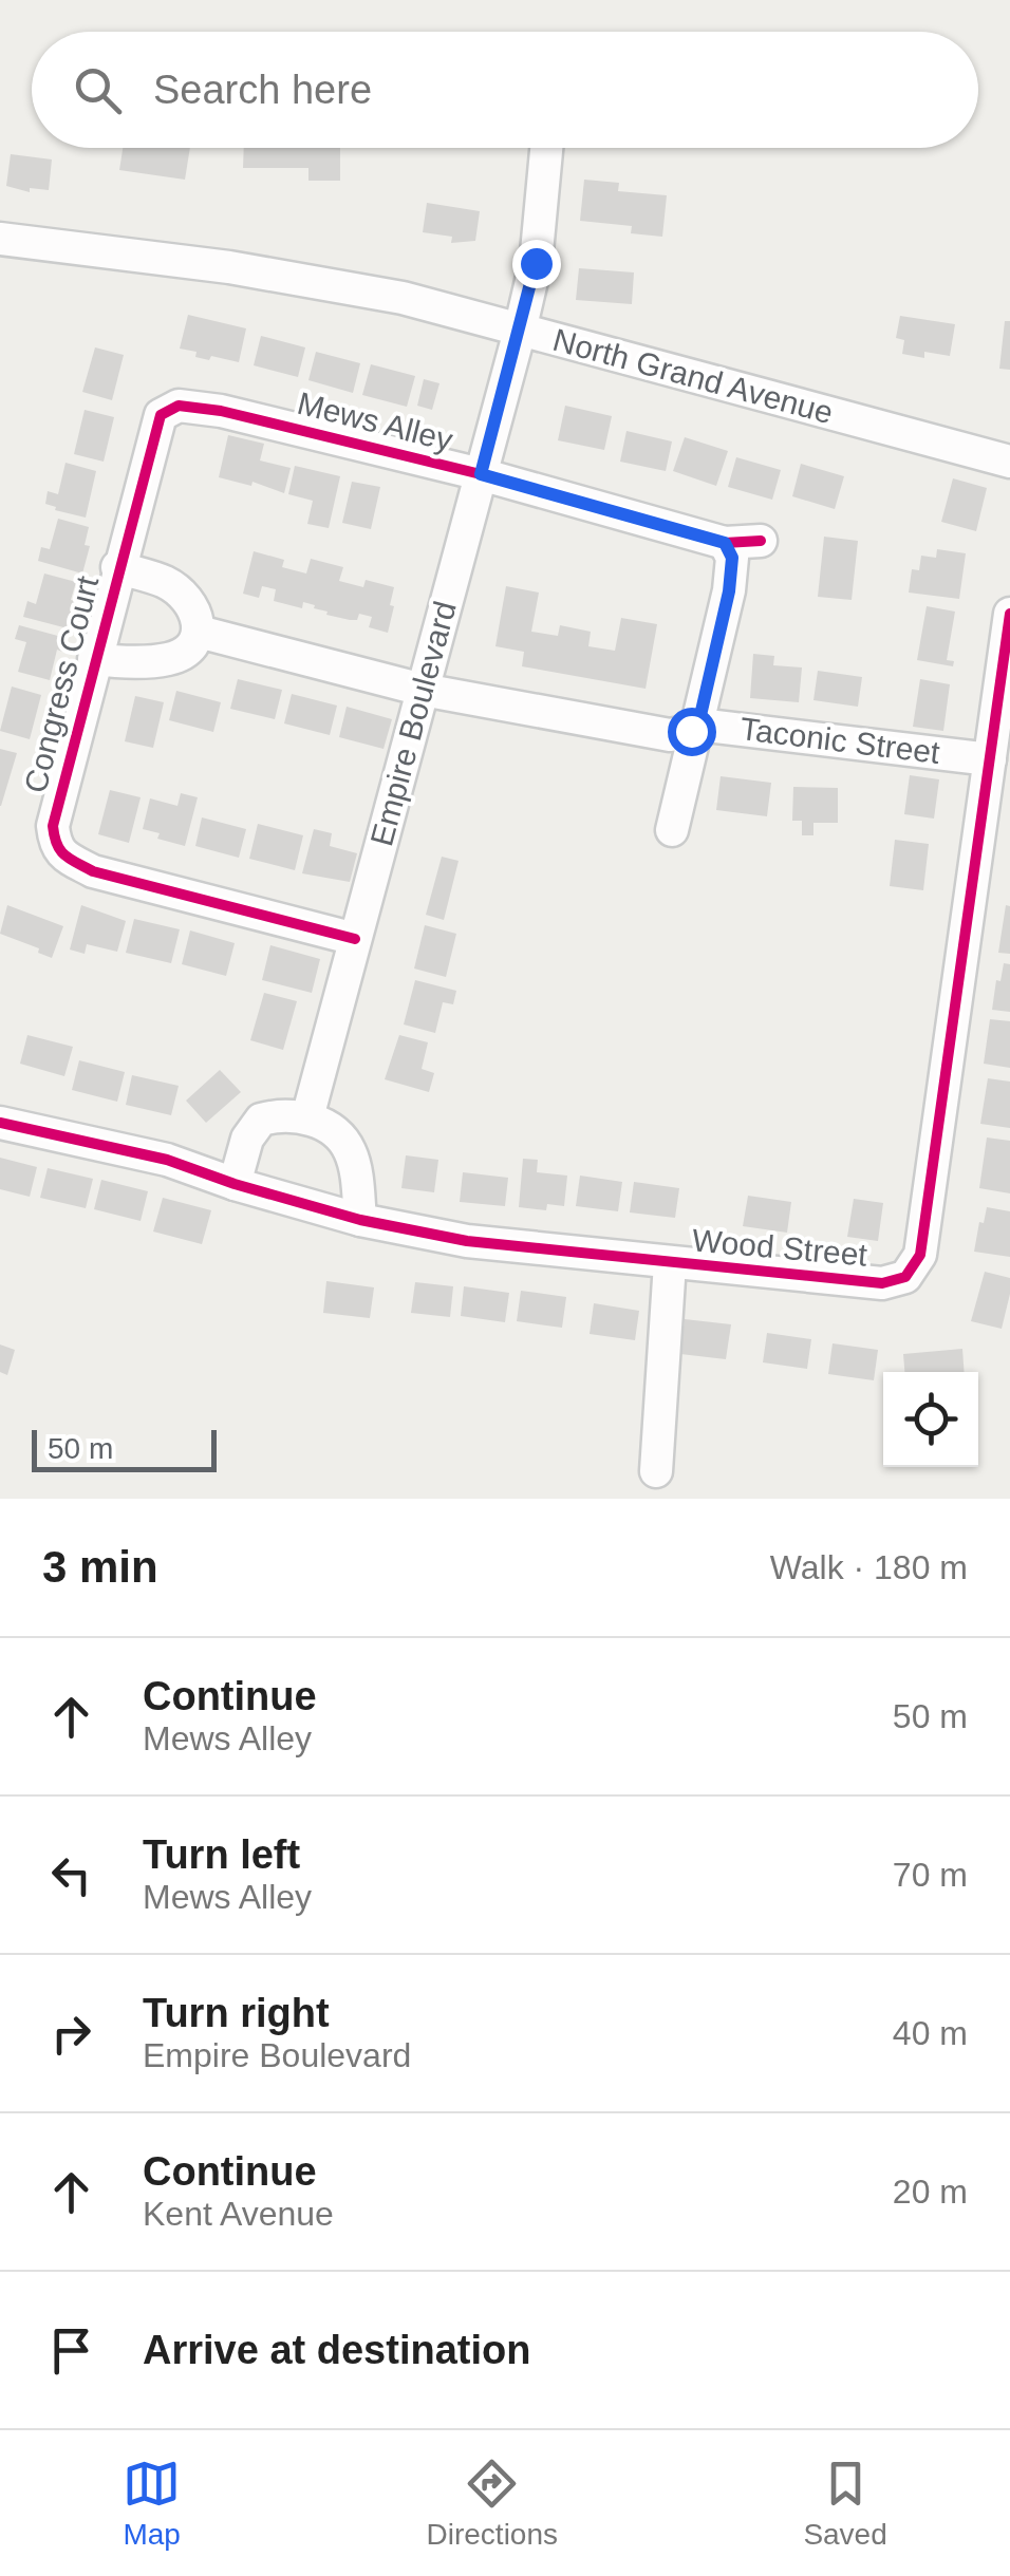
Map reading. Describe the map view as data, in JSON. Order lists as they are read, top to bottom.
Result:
{
  "streets": {
    "street": [
      "North Grand Avenue",
      "Mews Alley",
      "Congress Court",
      "Empire Boulevard",
      "Taconic Street",
      "Wood Street"
    ]
  },
  "crossings": [
    ["North Grand Avenue", "Empire Boulevard"],
    ["Mews Alley", "Congress Court"],
    ["Mews Alley", "Empire Boulevard"],
    ["Congress Court", "Empire Boulevard"],
    ["Empire Boulevard", "Taconic Street"],
    ["Taconic Street", "Wood Street"]
  ],
  "scale_bar": "50 m",
  "page": {
    "search": "Search here",
    "scale": "50 m",
    "heading": ["3 min", "Walk · 180 m"],
    "list": [
      ["Continue", "Mews Alley", "50 m"],
      ["Turn left", "Mews Alley", "70 m"],
      ["Turn right", "Empire Boulevard", "40 m"],
      ["Continue", "Kent Avenue", "20 m"],
      "Arrive at destination"
    ],
    "nav": ["Map", "Directions", "Saved"]
  }
}
